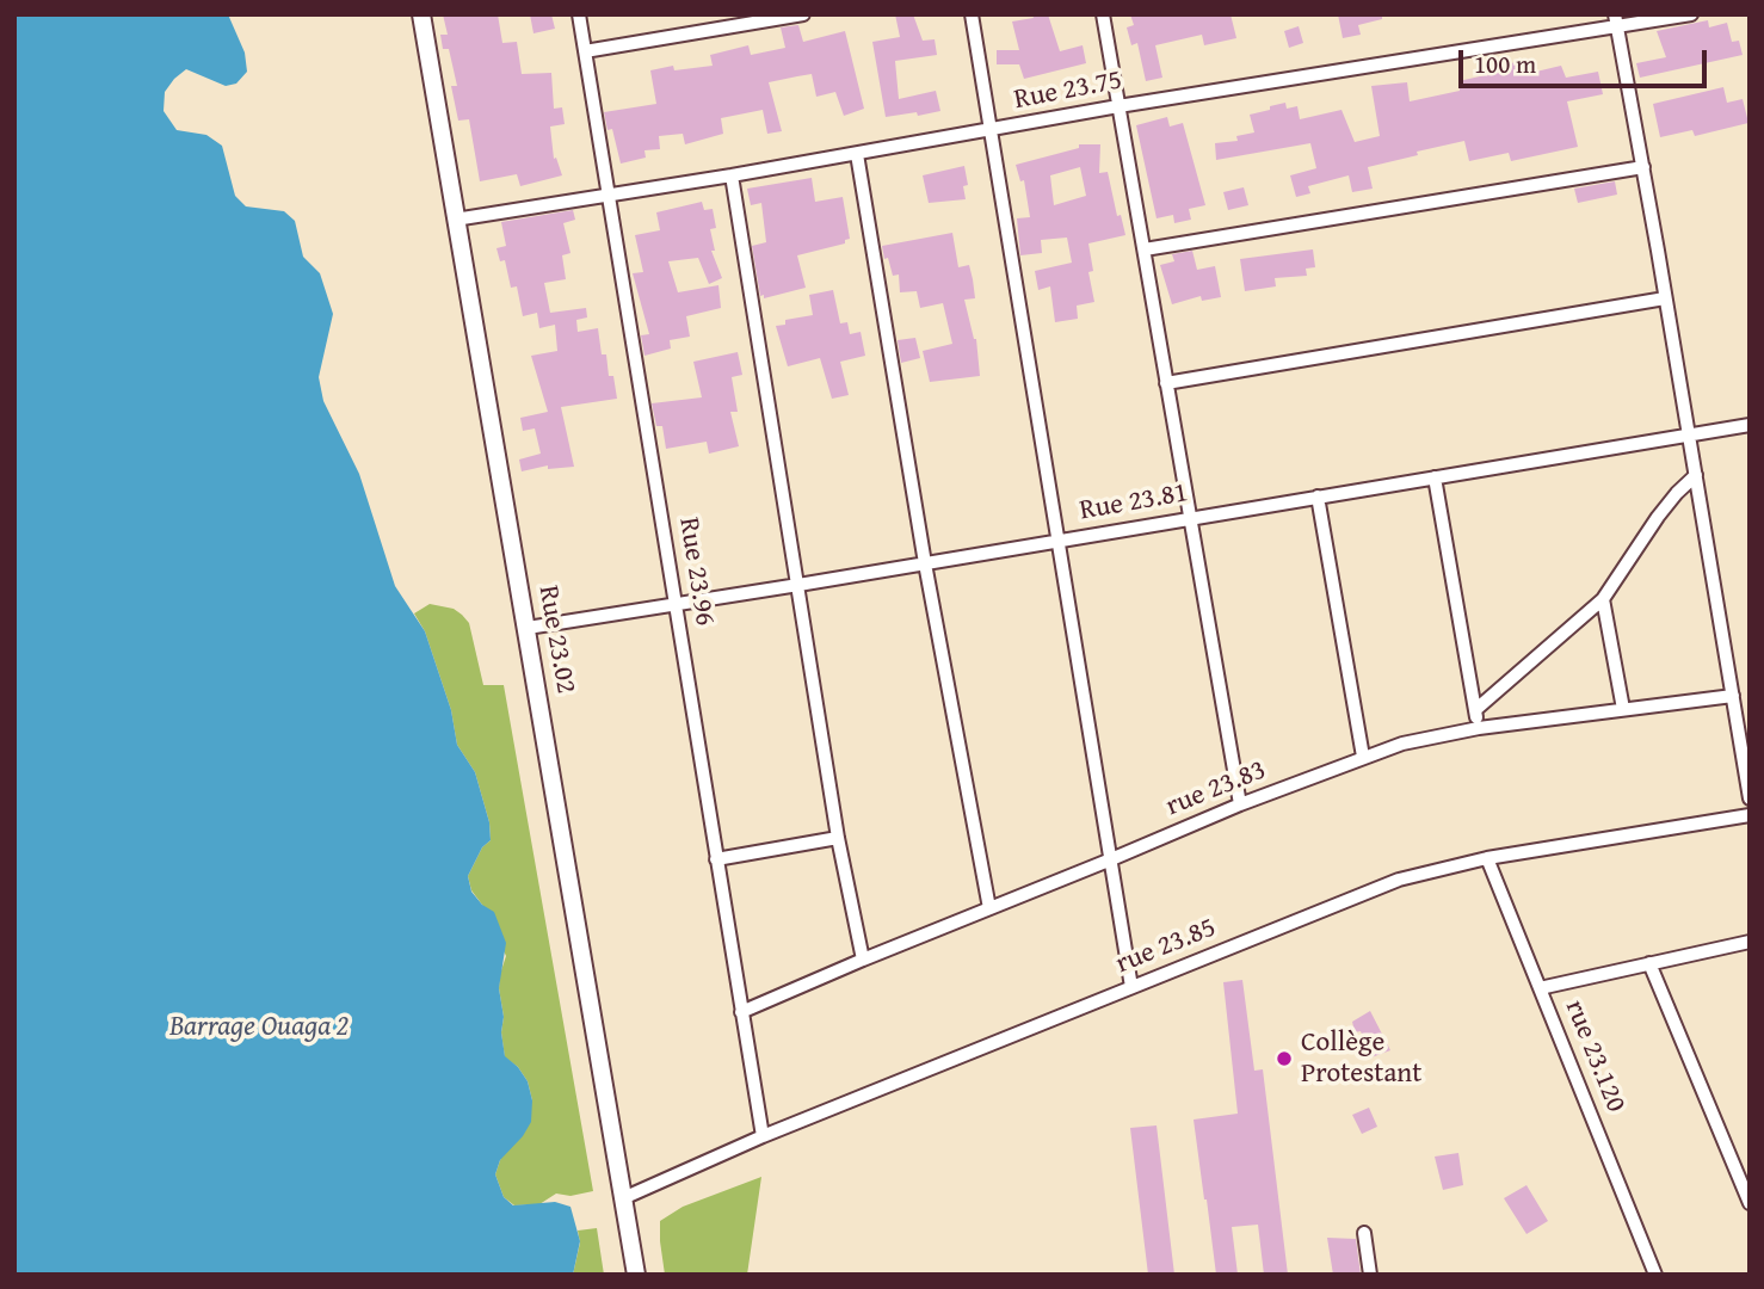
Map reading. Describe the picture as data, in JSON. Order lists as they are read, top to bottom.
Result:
{
  "streets": {
    "street": [
      "Rue 23.75",
      "Rue 23.81",
      "Rue 23.96",
      "Rue 23.02",
      "rue 23.83",
      "rue 23.85",
      "rue 23.120"
    ]
  },
  "crossings": [
    ["Rue 23.75", "Rue 23.96"],
    ["Rue 23.75", "Rue 23.02"],
    ["Rue 23.81", "Rue 23.96"],
    ["Rue 23.81", "Rue 23.02"],
    ["Rue 23.96", "rue 23.83"],
    ["Rue 23.96", "rue 23.85"],
    ["Rue 23.02", "rue 23.85"],
    ["rue 23.85", "rue 23.120"]
  ],
  "water": ["Barrage Ouaga 2"],
  "places": ["Collège Protestant"],
  "scale_bar": "100 m"
}
